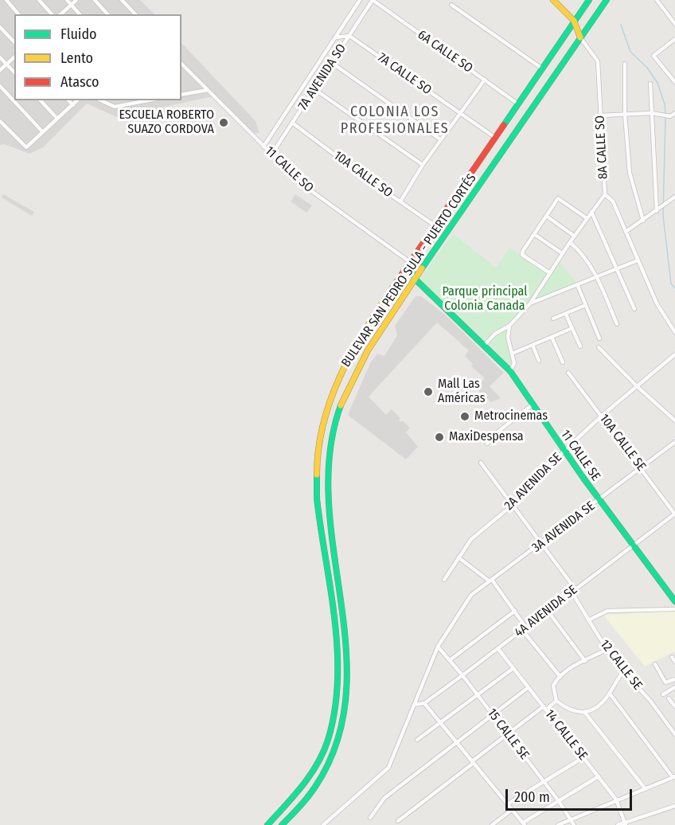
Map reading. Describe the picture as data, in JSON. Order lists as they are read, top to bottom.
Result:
{
  "streets": {
    "main road": ["BULEVAR SAN PEDRO SULA - PUERTO CORTÉS", "11 CALLE SE"],
    "street": [
      "6A CALLE SO",
      "7A CALLE SO",
      "7A AVENIDA SO",
      "8A CALLE SO",
      "11 CALLE SO",
      "10A CALLE SO",
      "10A CALLE SE",
      "2A AVENIDA SE",
      "3A AVENIDA SE",
      "4A AVENIDA SE",
      "12 CALLE SE",
      "15 CALLE SE",
      "14 CALLE SE"
    ]
  },
  "crossings": [
    ["6A CALLE SO", "7A AVENIDA SO"],
    ["6A CALLE SO", "BULEVAR SAN PEDRO SULA - PUERTO CORTÉS"],
    ["7A CALLE SO", "7A AVENIDA SO"],
    ["7A CALLE SO", "BULEVAR SAN PEDRO SULA - PUERTO CORTÉS"],
    ["7A AVENIDA SO", "11 CALLE SO"],
    ["7A AVENIDA SO", "10A CALLE SO"],
    ["8A CALLE SO", "BULEVAR SAN PEDRO SULA - PUERTO CORTÉS"],
    ["11 CALLE SO", "BULEVAR SAN PEDRO SULA - PUERTO CORTÉS"],
    ["11 CALLE SO", "11 CALLE SE"],
    ["10A CALLE SO", "BULEVAR SAN PEDRO SULA - PUERTO CORTÉS"],
    ["BULEVAR SAN PEDRO SULA - PUERTO CORTÉS", "11 CALLE SE"],
    ["10A CALLE SE", "2A AVENIDA SE"],
    ["10A CALLE SE", "3A AVENIDA SE"],
    ["10A CALLE SE", "4A AVENIDA SE"],
    ["11 CALLE SE", "2A AVENIDA SE"],
    ["11 CALLE SE", "3A AVENIDA SE"],
    ["11 CALLE SE", "4A AVENIDA SE"],
    ["2A AVENIDA SE", "12 CALLE SE"],
    ["3A AVENIDA SE", "12 CALLE SE"],
    ["3A AVENIDA SE", "15 CALLE SE"],
    ["4A AVENIDA SE", "12 CALLE SE"],
    ["4A AVENIDA SE", "15 CALLE SE"],
    ["4A AVENIDA SE", "14 CALLE SE"]
  ],
  "districts": ["COLONIA LOS PROFESIONALES"],
  "parks": ["Parque principal Colonia Canada"],
  "places": [
    "ESCUELA ROBERTO SUAZO CORDOVA",
    "Mall Las Américas",
    "Metrocinemas",
    "MaxiDespensa"
  ],
  "legend": ["Fluido", "Lento", "Atasco"],
  "scale_bar": "200 m"
}
